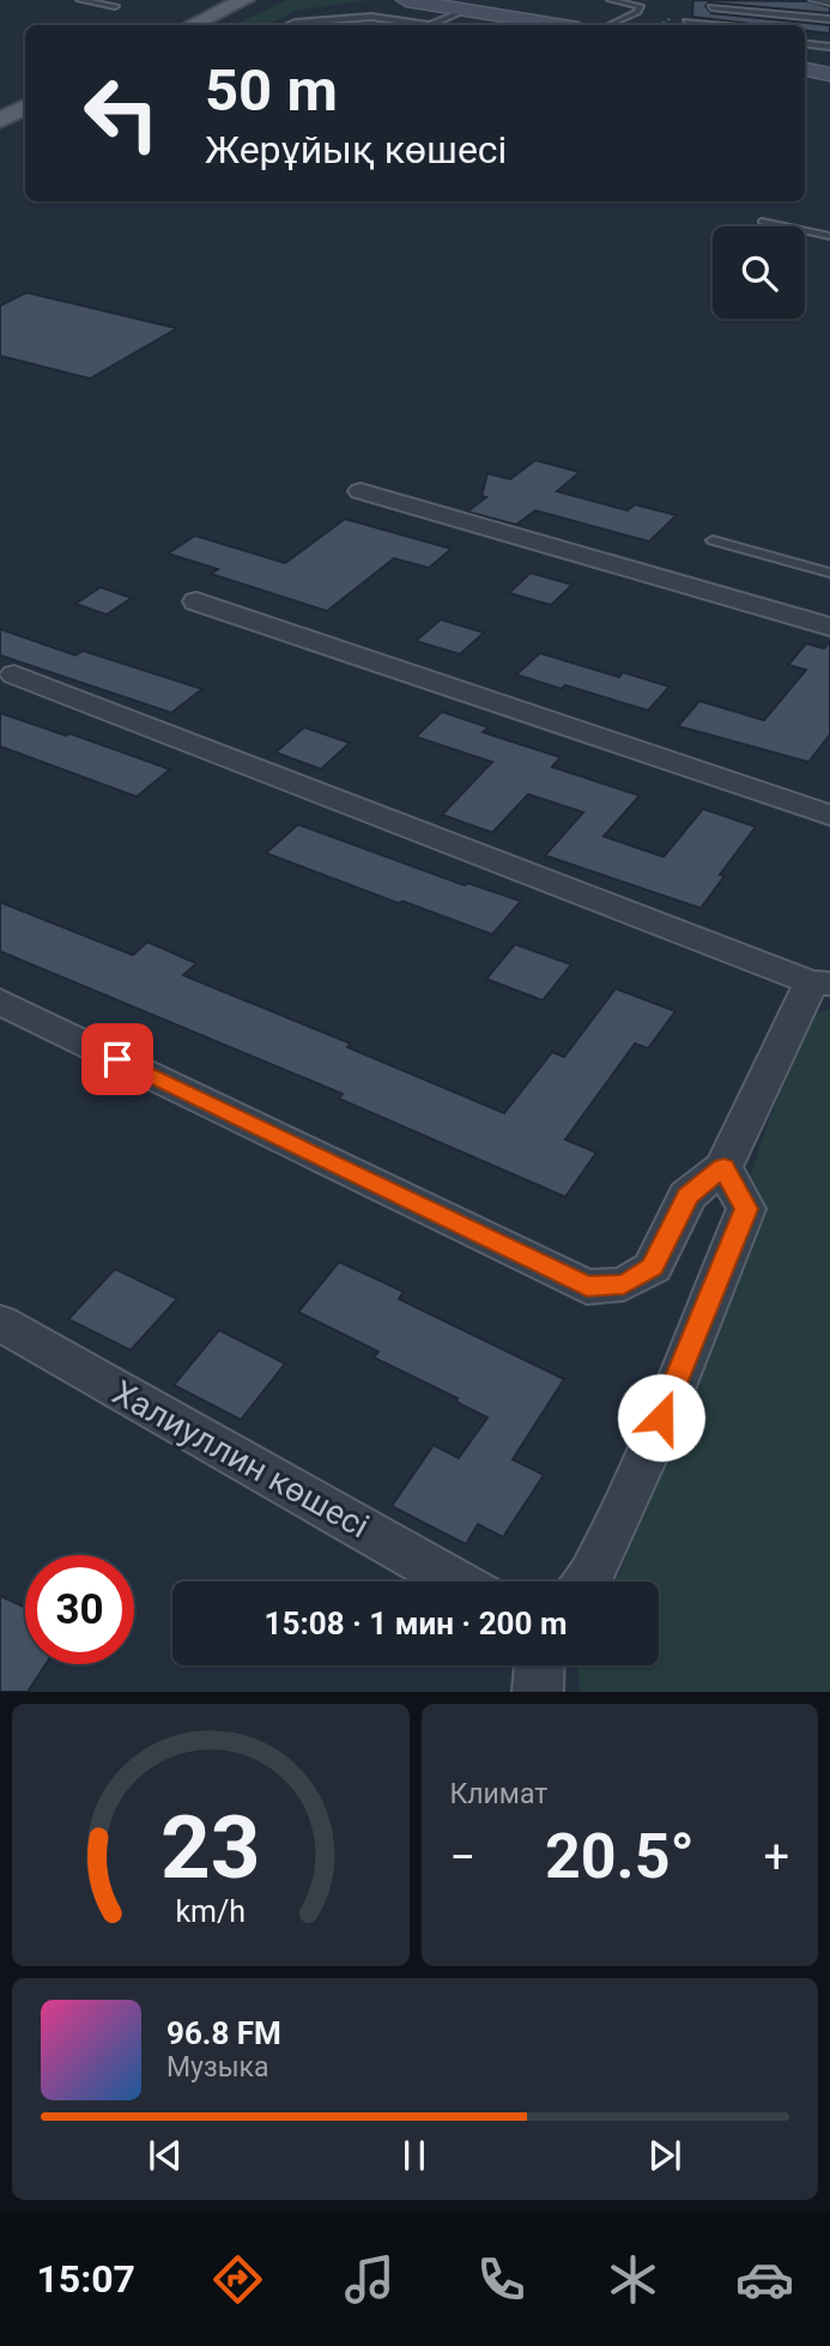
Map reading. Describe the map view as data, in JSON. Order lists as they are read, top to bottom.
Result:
{
  "streets": {
    "street": ["Халиуллин көшесі"]
  },
  "page": {
    "turn": ["50 m", "Жерұйық көшесі"],
    "limit": "30",
    "trip": "15:08 · 1 мин · 200 m",
    "tile": "Климат",
    "heat": ["−", "20.5°", "+"],
    "song": ["96.8 FM", "Музыка"],
    "tabs": "15:07",
    "gauge": ["23", "km/h"]
  }
}
